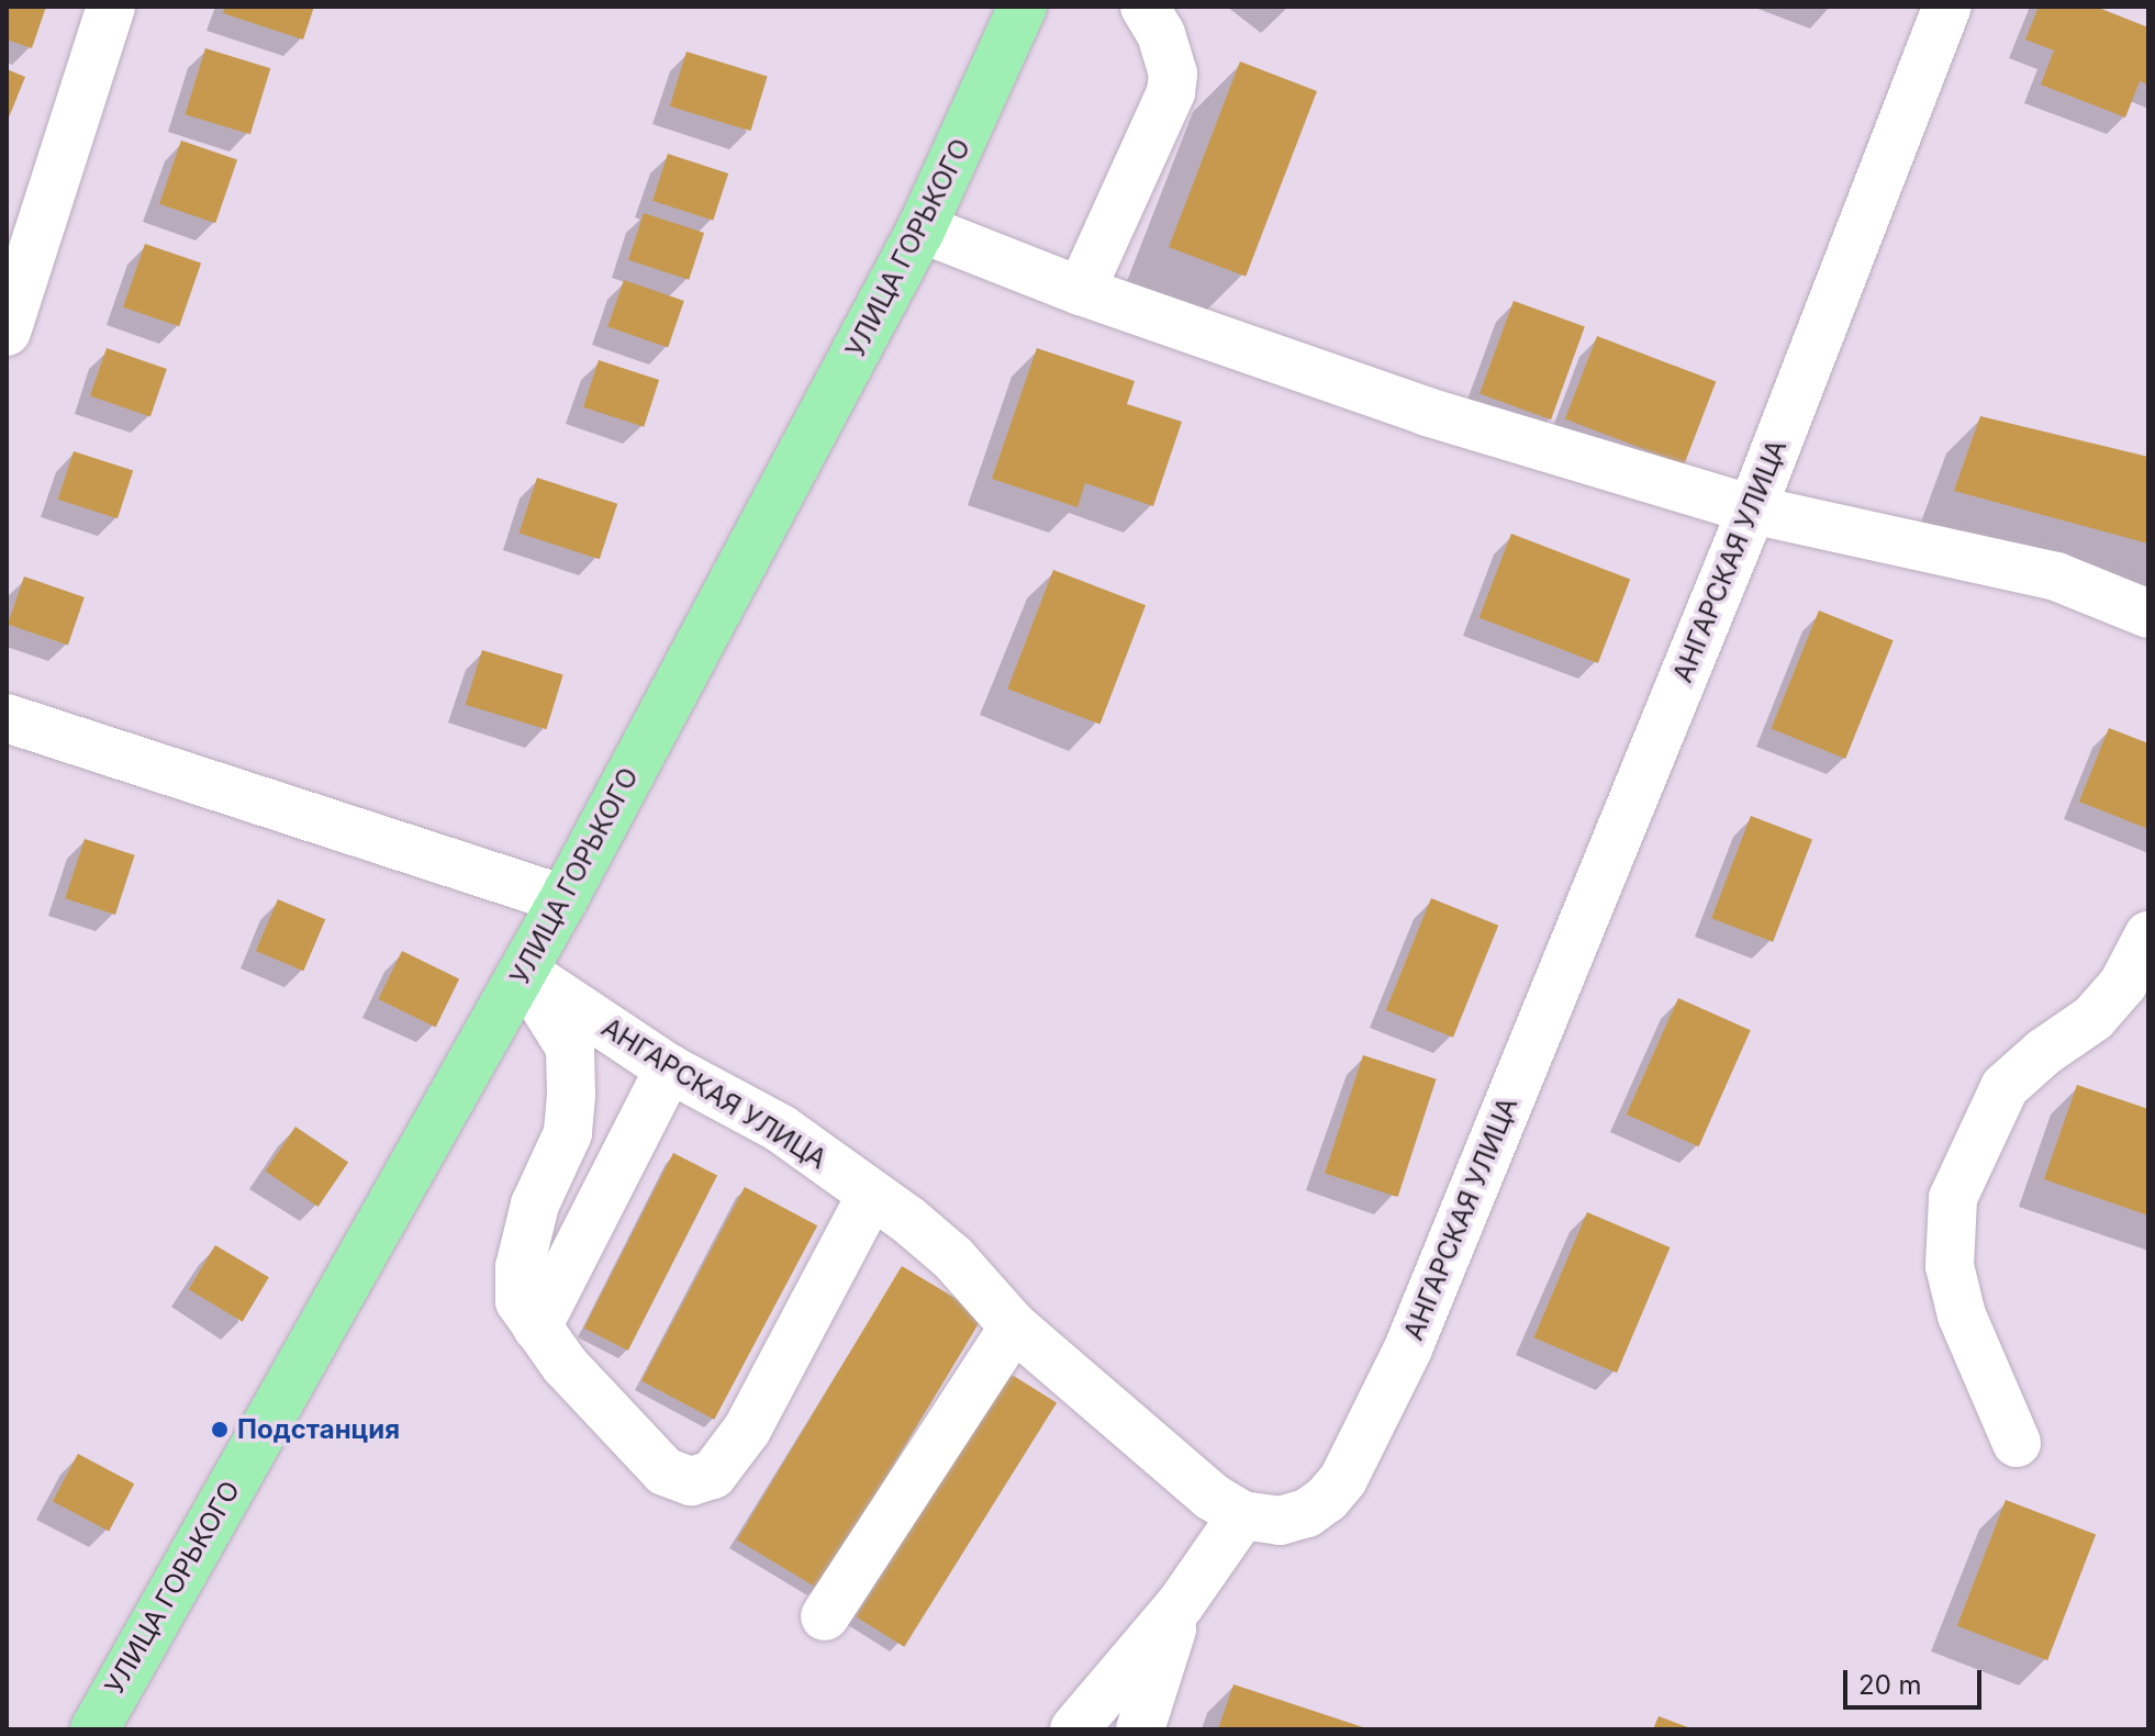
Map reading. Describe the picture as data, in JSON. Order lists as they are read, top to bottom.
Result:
{
  "streets": {
    "main road": ["УЛИЦА ГОРЬКОГО"],
    "street": ["АНГАРСКАЯ УЛИЦА"]
  },
  "crossings": [
    ["УЛИЦА ГОРЬКОГО", "АНГАРСКАЯ УЛИЦА"]
  ],
  "places": ["Подстанция"],
  "scale_bar": "20 m"
}
